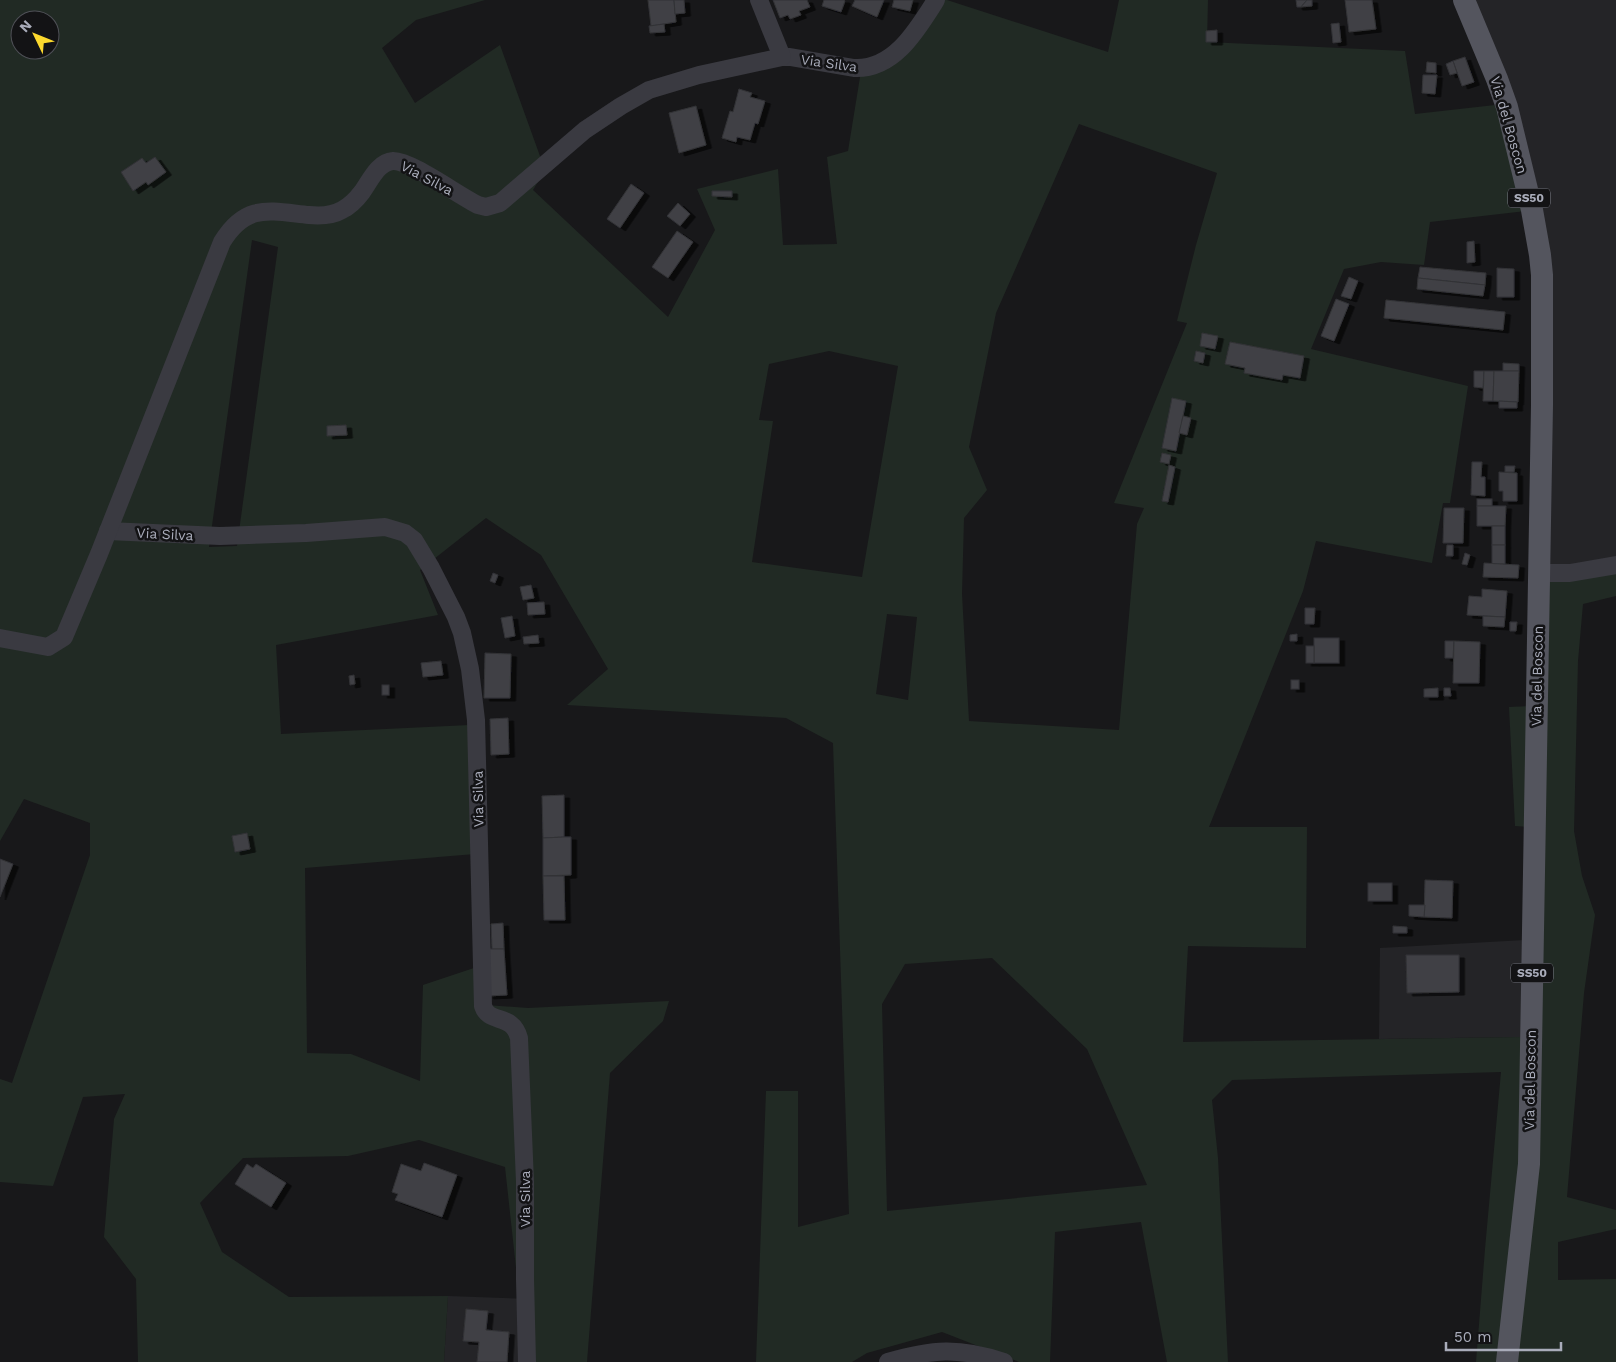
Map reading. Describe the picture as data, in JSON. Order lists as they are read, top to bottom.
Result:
{
  "streets": {
    "main road": ["Via del Boscon", "SS50"],
    "street": ["Via Silva"]
  },
  "scale_bar": "50 m",
  "north": "top left"
}
